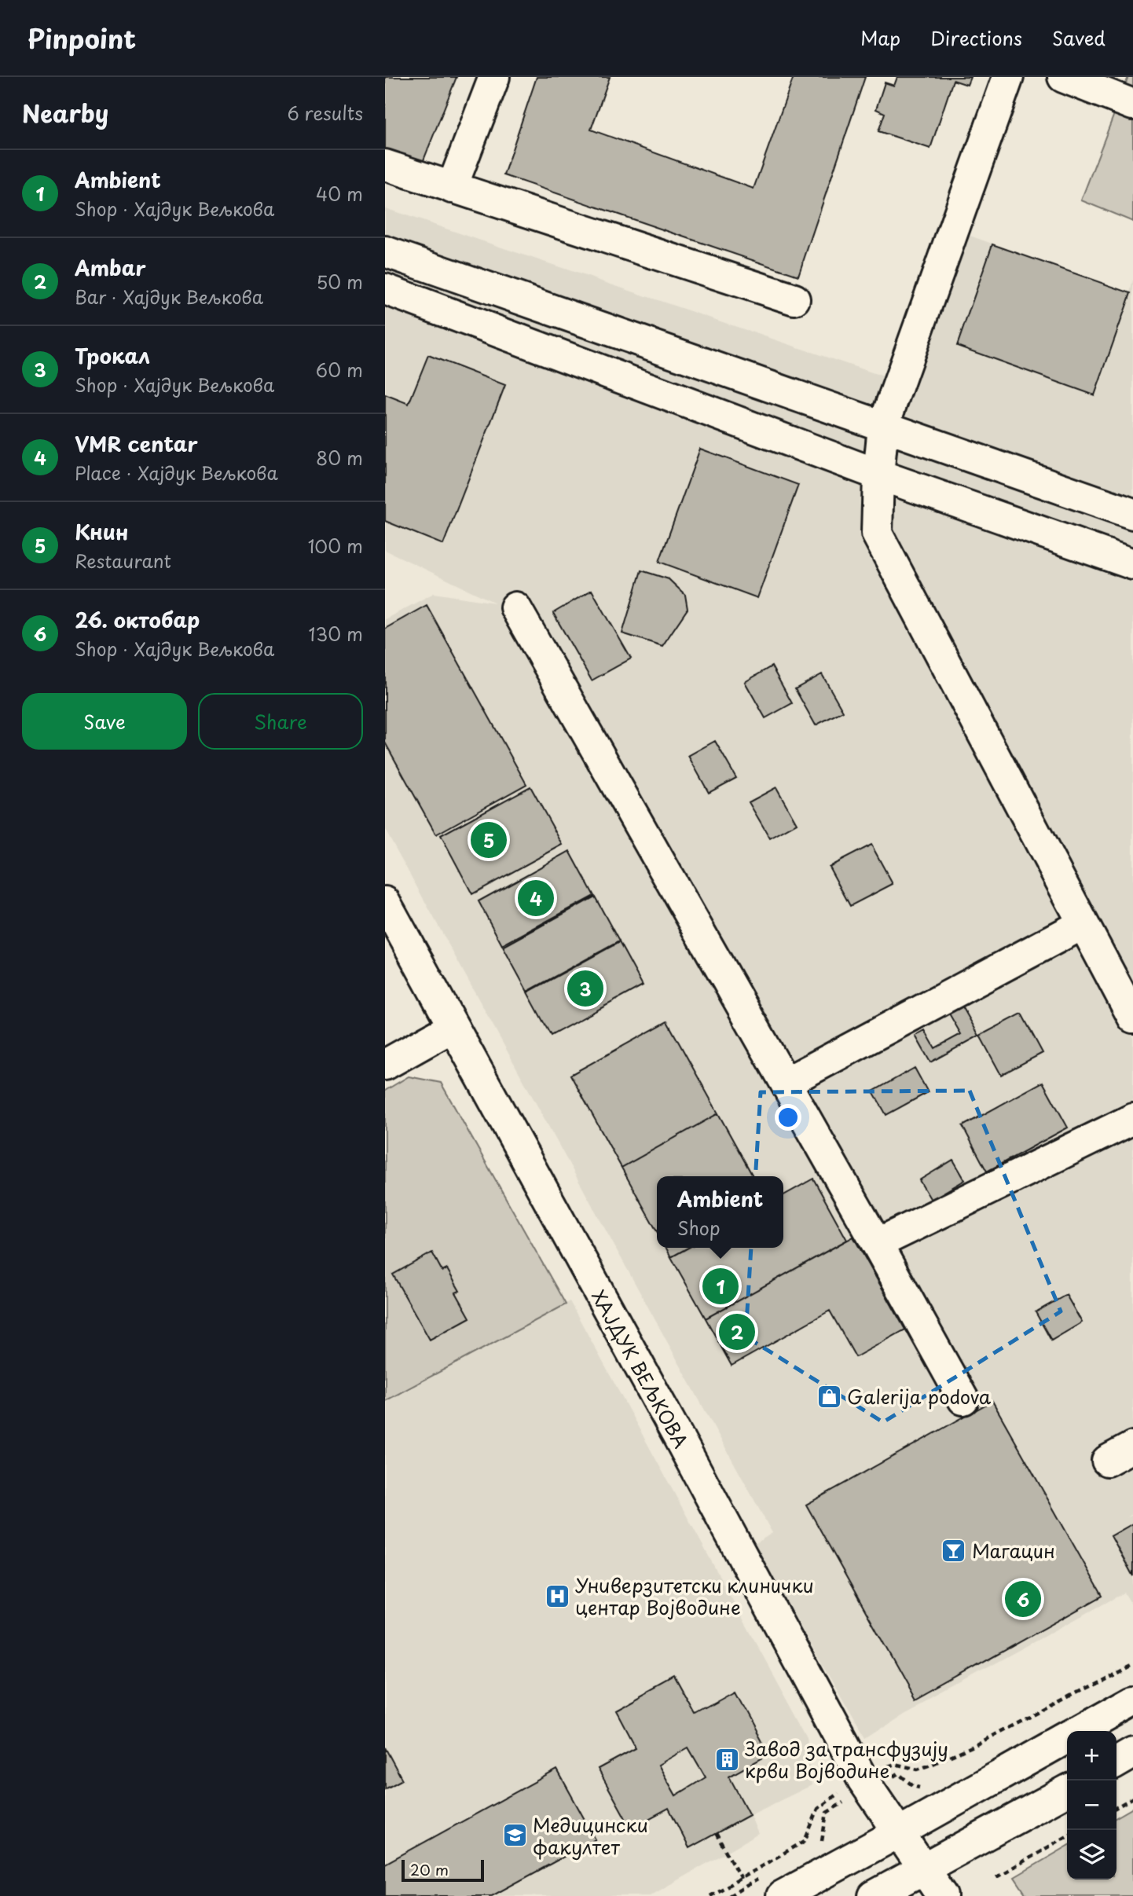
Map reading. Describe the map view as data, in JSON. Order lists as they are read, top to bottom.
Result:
{
  "streets": {
    "street": ["ХАЈДУК ВЕЉКОВА"]
  },
  "places": {
    "shop": ["Galerija podova"],
    "bar": ["Магацин"],
    "hospital": ["Универзитетски клинички центар Војводине"],
    "building": ["Завод за трансфузију крви Војводине"],
    "school or university": ["Медицински факултет"]
  },
  "scale_bar": "20 m",
  "page": {
    "header": "Pinpoint",
    "nav": ["Map", "Directions", "Saved"],
    "heading": ["Nearby", "6 results"],
    "list": [
      {
        "mark": "1",
        "name": "Ambient",
        "note": "Shop · Хајдук Вељкова",
        "value": "40 m"
      },
      {
        "mark": "2",
        "name": "Ambar",
        "note": "Bar · Хајдук Вељкова",
        "value": "50 m"
      },
      {
        "mark": "3",
        "name": "Трокал",
        "note": "Shop · Хајдук Вељкова",
        "value": "60 m"
      },
      {
        "mark": "4",
        "name": "VMR centar",
        "note": "Place · Хајдук Вељкова",
        "value": "80 m"
      },
      {
        "mark": "5",
        "name": "Книн",
        "note": "Restaurant",
        "value": "100 m"
      },
      {
        "mark": "6",
        "name": "26. октобар",
        "note": "Shop · Хајдук Вељкова",
        "value": "130 m"
      }
    ],
    "buttons": ["Save", "Share"],
    "pins": [
      "5",
      "4",
      "3",
      "1",
      "2",
      "6"
    ],
    "popup": ["Ambient", "Shop"],
    "map_buttons": ["+", "−"],
    "scale": "20 m"
  }
}
